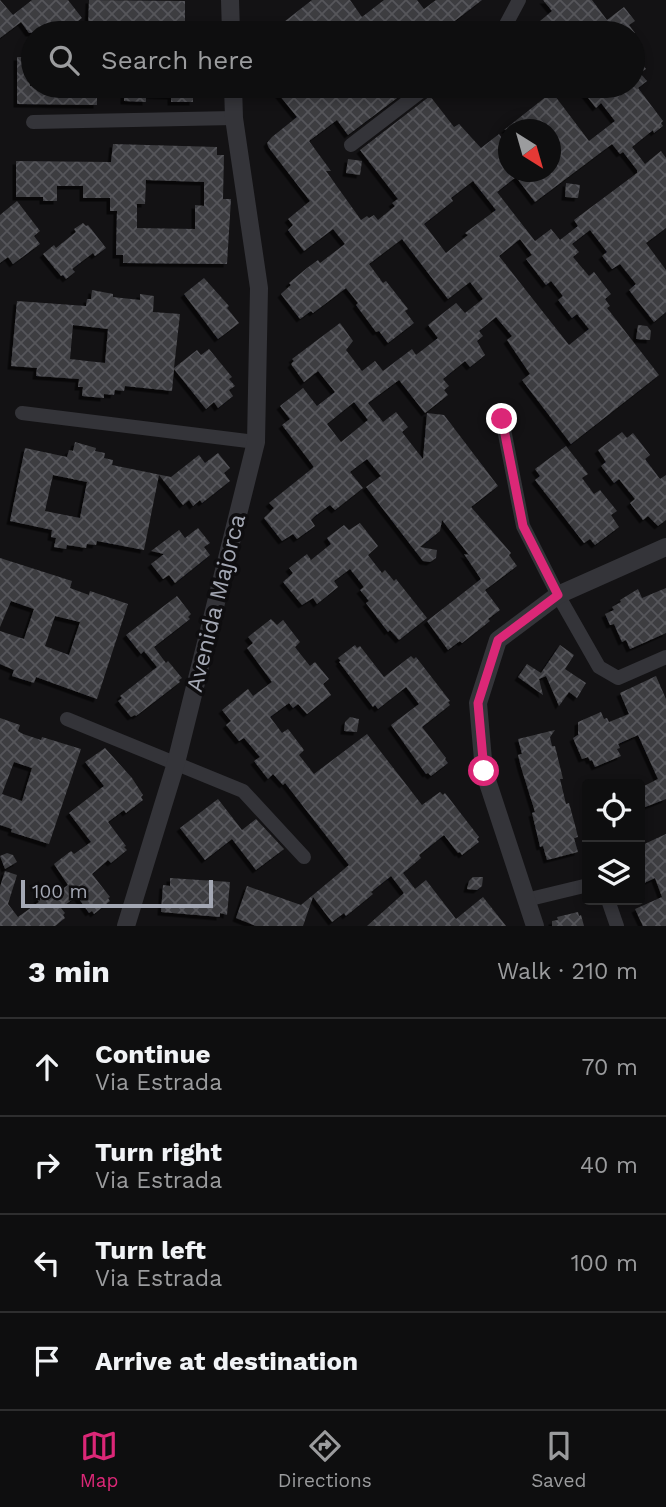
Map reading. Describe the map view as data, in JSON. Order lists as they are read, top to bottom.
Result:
{
  "streets": {
    "street": ["Avenida Majorca"]
  },
  "scale_bar": "100 m",
  "north": "bottom right",
  "page": {
    "search": "Search here",
    "scale": "100 m",
    "heading": ["3 min", "Walk · 210 m"],
    "list": [
      ["Continue", "Via Estrada", "70 m"],
      ["Turn right", "Via Estrada", "40 m"],
      ["Turn left", "Via Estrada", "100 m"],
      "Arrive at destination"
    ],
    "nav": ["Map", "Directions", "Saved"]
  }
}
